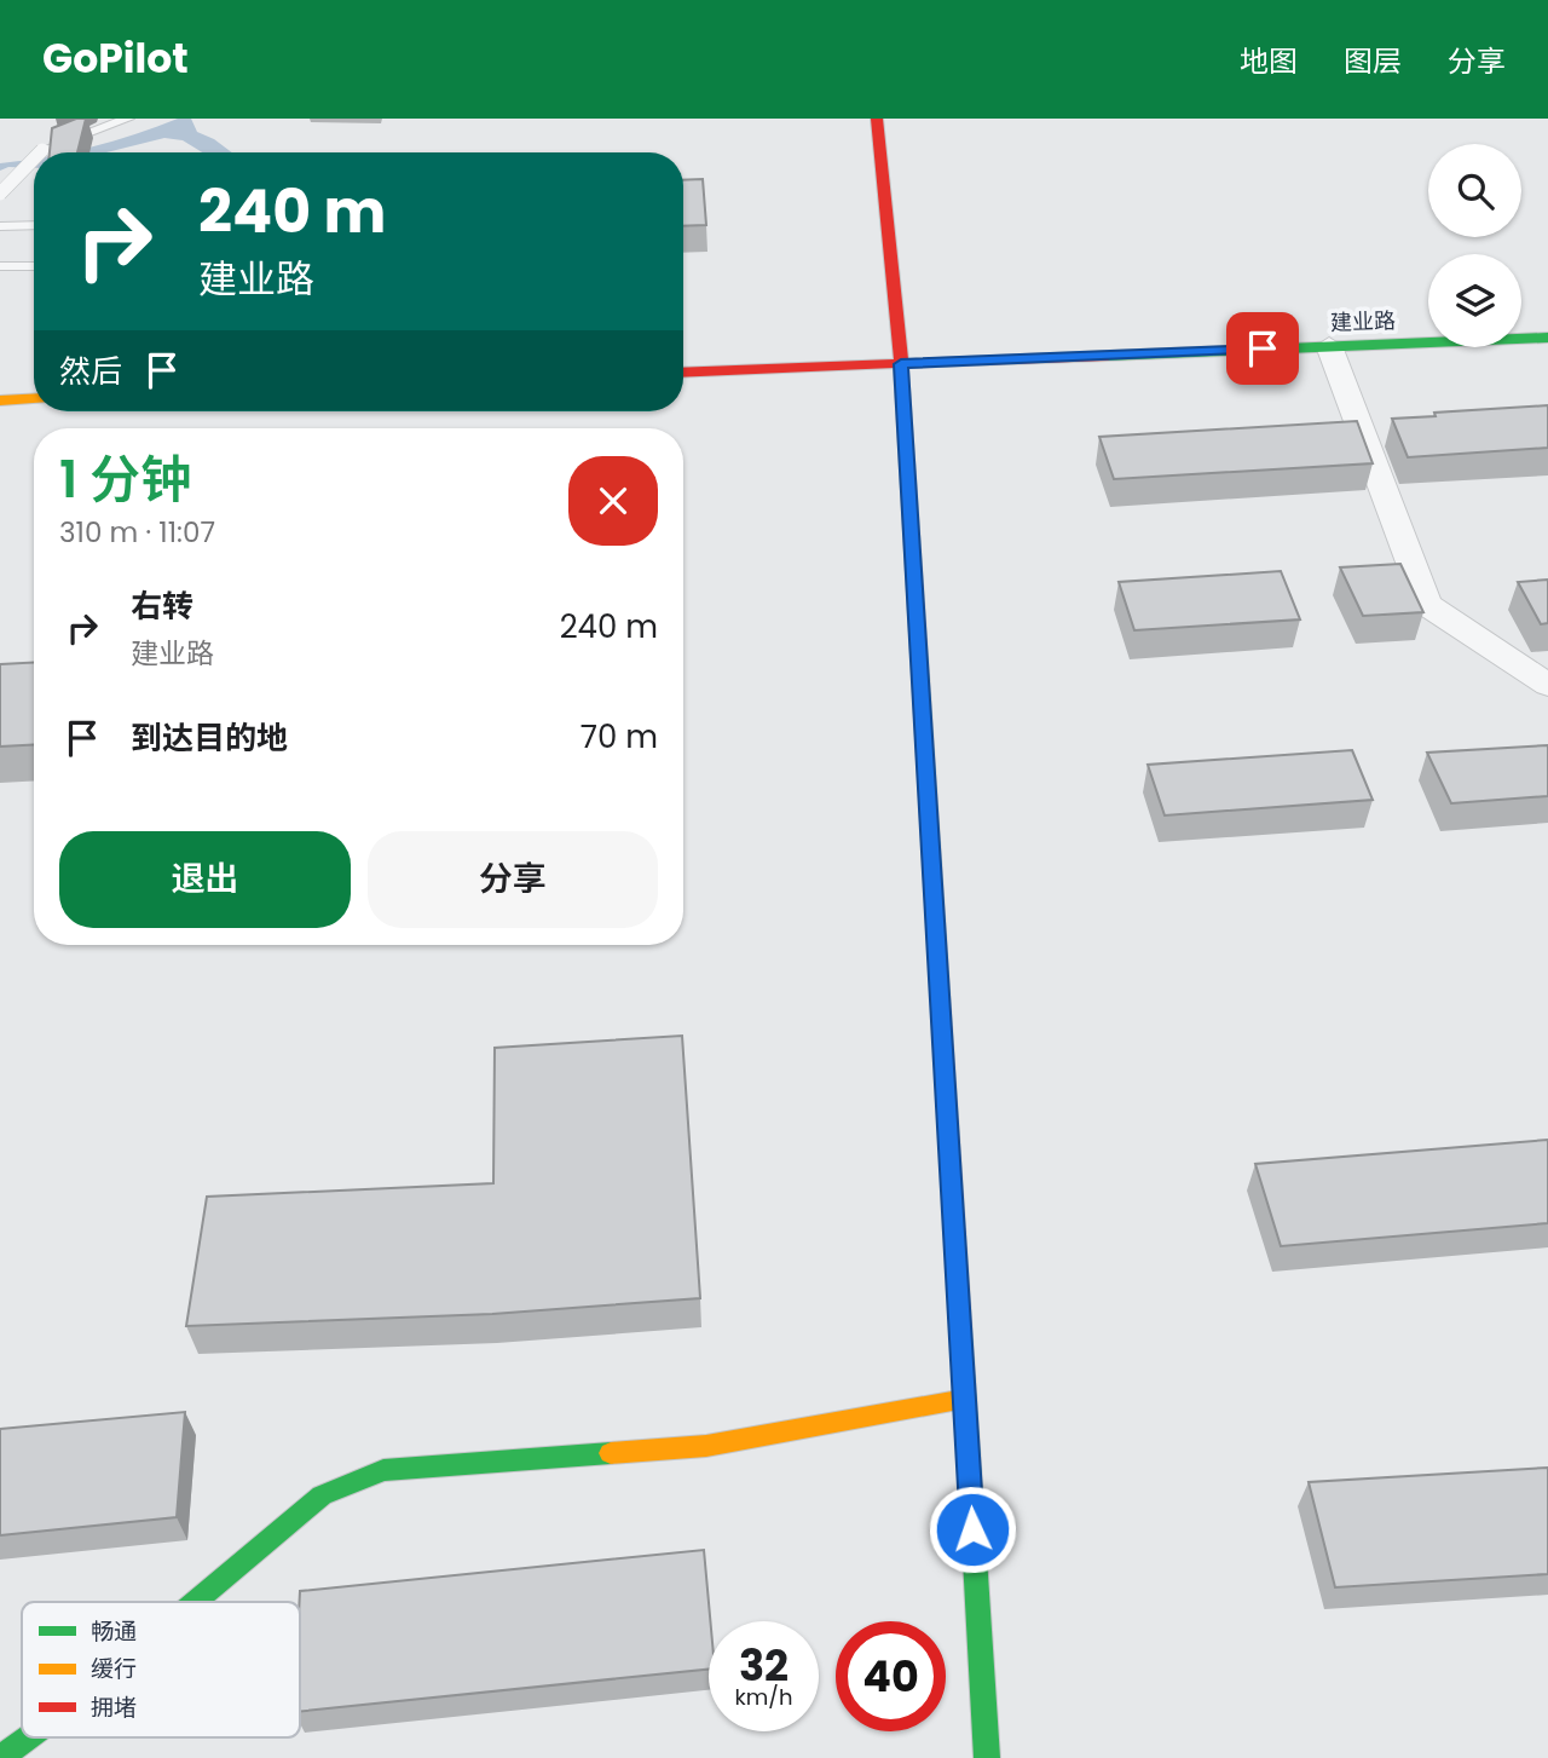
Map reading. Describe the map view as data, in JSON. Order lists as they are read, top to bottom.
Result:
{
  "streets": {
    "street": ["建业路"]
  },
  "legend": ["畅通", "缓行", "拥堵"],
  "page": {
    "header": "GoPilot",
    "nav": ["地图", "图层", "分享"],
    "turn": ["240 m", "建业路"],
    "then": "然后",
    "heading": ["1 分钟", "310 m · 11:07"],
    "list": [
      {
        "name": "右转",
        "note": "建业路",
        "value": "240 m"
      },
      {
        "name": "到达目的地",
        "value": "70 m"
      }
    ],
    "buttons": ["退出", "分享"],
    "speed": "32 km/h",
    "limit": "40"
  }
}
